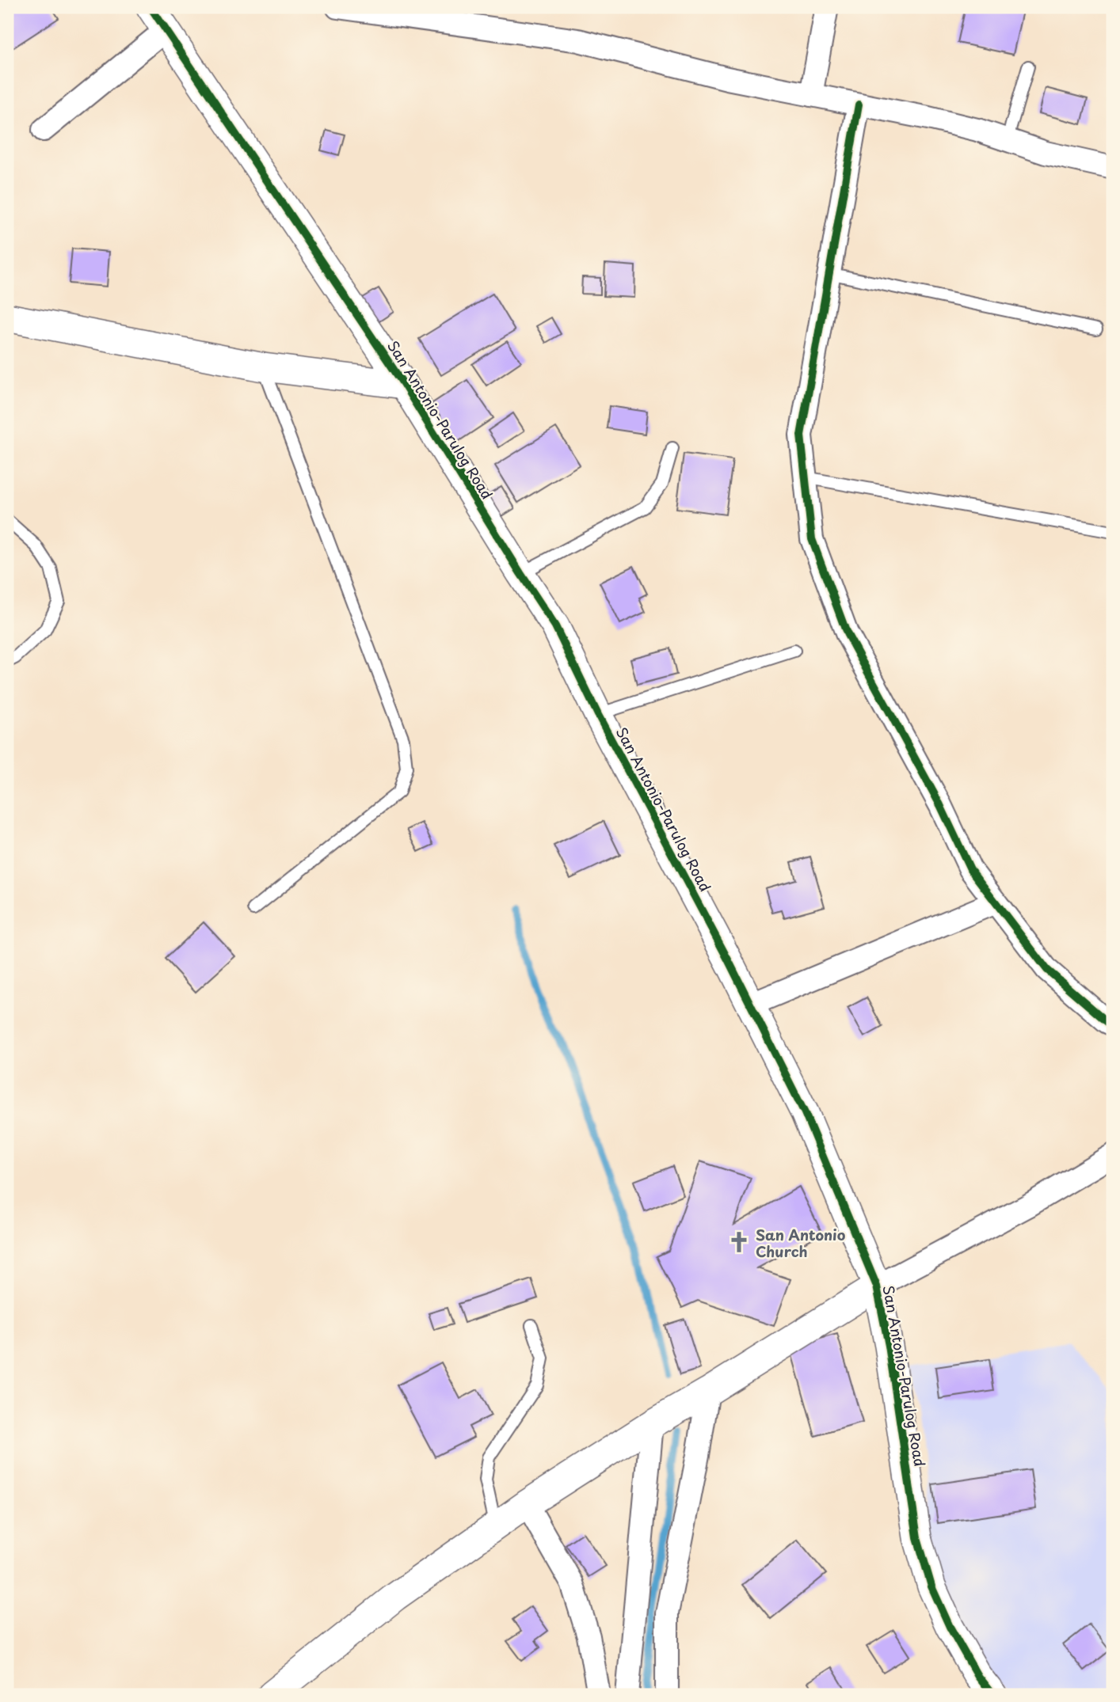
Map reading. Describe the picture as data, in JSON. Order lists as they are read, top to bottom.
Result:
{
  "streets": {
    "street": ["San Antonio-Parulog Road"]
  },
  "places": {
    "church": ["San Antonio Church"]
  }
}
